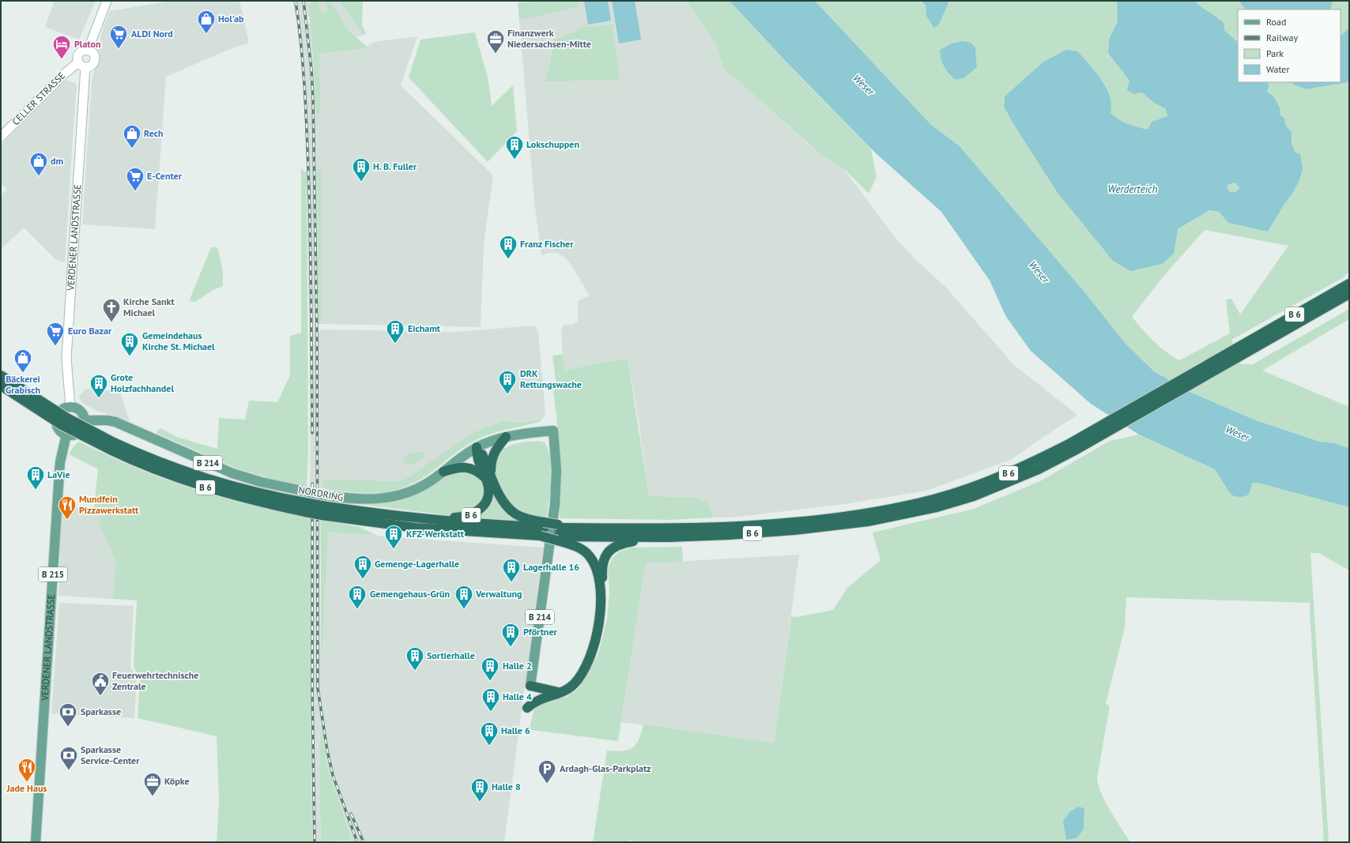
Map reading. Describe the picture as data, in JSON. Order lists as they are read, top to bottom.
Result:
{
  "streets": {
    "highway": ["B 6", "B 214"],
    "main road": [
      "CELLER STRASSE",
      "VERDENER LANDSTRASSE",
      "NORDRING",
      "B 215"
    ]
  },
  "crossings": [
    ["CELLER STRASSE", "VERDENER LANDSTRASSE"],
    ["VERDENER LANDSTRASSE", "NORDRING"],
    ["B 6", "NORDRING"],
    ["B 214", "NORDRING"]
  ],
  "water": ["Weser", "Werderteich"],
  "places": {
    "shop": [
      "Hol'ab",
      "Rech",
      "dm",
      "Bäckerei Grabisch"
    ],
    "supermarket": ["ALDI Nord", "E-Center", "Euro Bazar"],
    "office": ["Finanzwerk Niedersachsen-Mitte", "Köpke"],
    "hotel": ["Platon"],
    "building": [
      "Lokschuppen",
      "H. B. Fuller",
      "Franz Fischer",
      "Eichamt",
      "Gemeindehaus Kirche St. Michael",
      "DRK Rettungswache",
      "Grote Holzfachhandel",
      "LaVie",
      "KFZ-Werkstatt",
      "Gemenge-Lagerhalle",
      "Lagerhalle 16",
      "Gemengehaus-Grün",
      "Verwaltung",
      "Pförtner",
      "Sortierhalle",
      "Halle 2",
      "Halle 4",
      "Halle 6",
      "Halle 8"
    ],
    "church": ["Kirche Sankt Michael"],
    "restaurant": ["Mundfein Pizzawerkstatt", "Jade Haus"],
    "public building": ["Feuerwehrtechnische Zentrale"],
    "bank": ["Sparkasse", "Sparkasse Service-Center"],
    "parking": ["Ardagh-Glas-Parkplatz"]
  },
  "legend": [
    "Road",
    "Railway",
    "Park",
    "Water"
  ]
}
